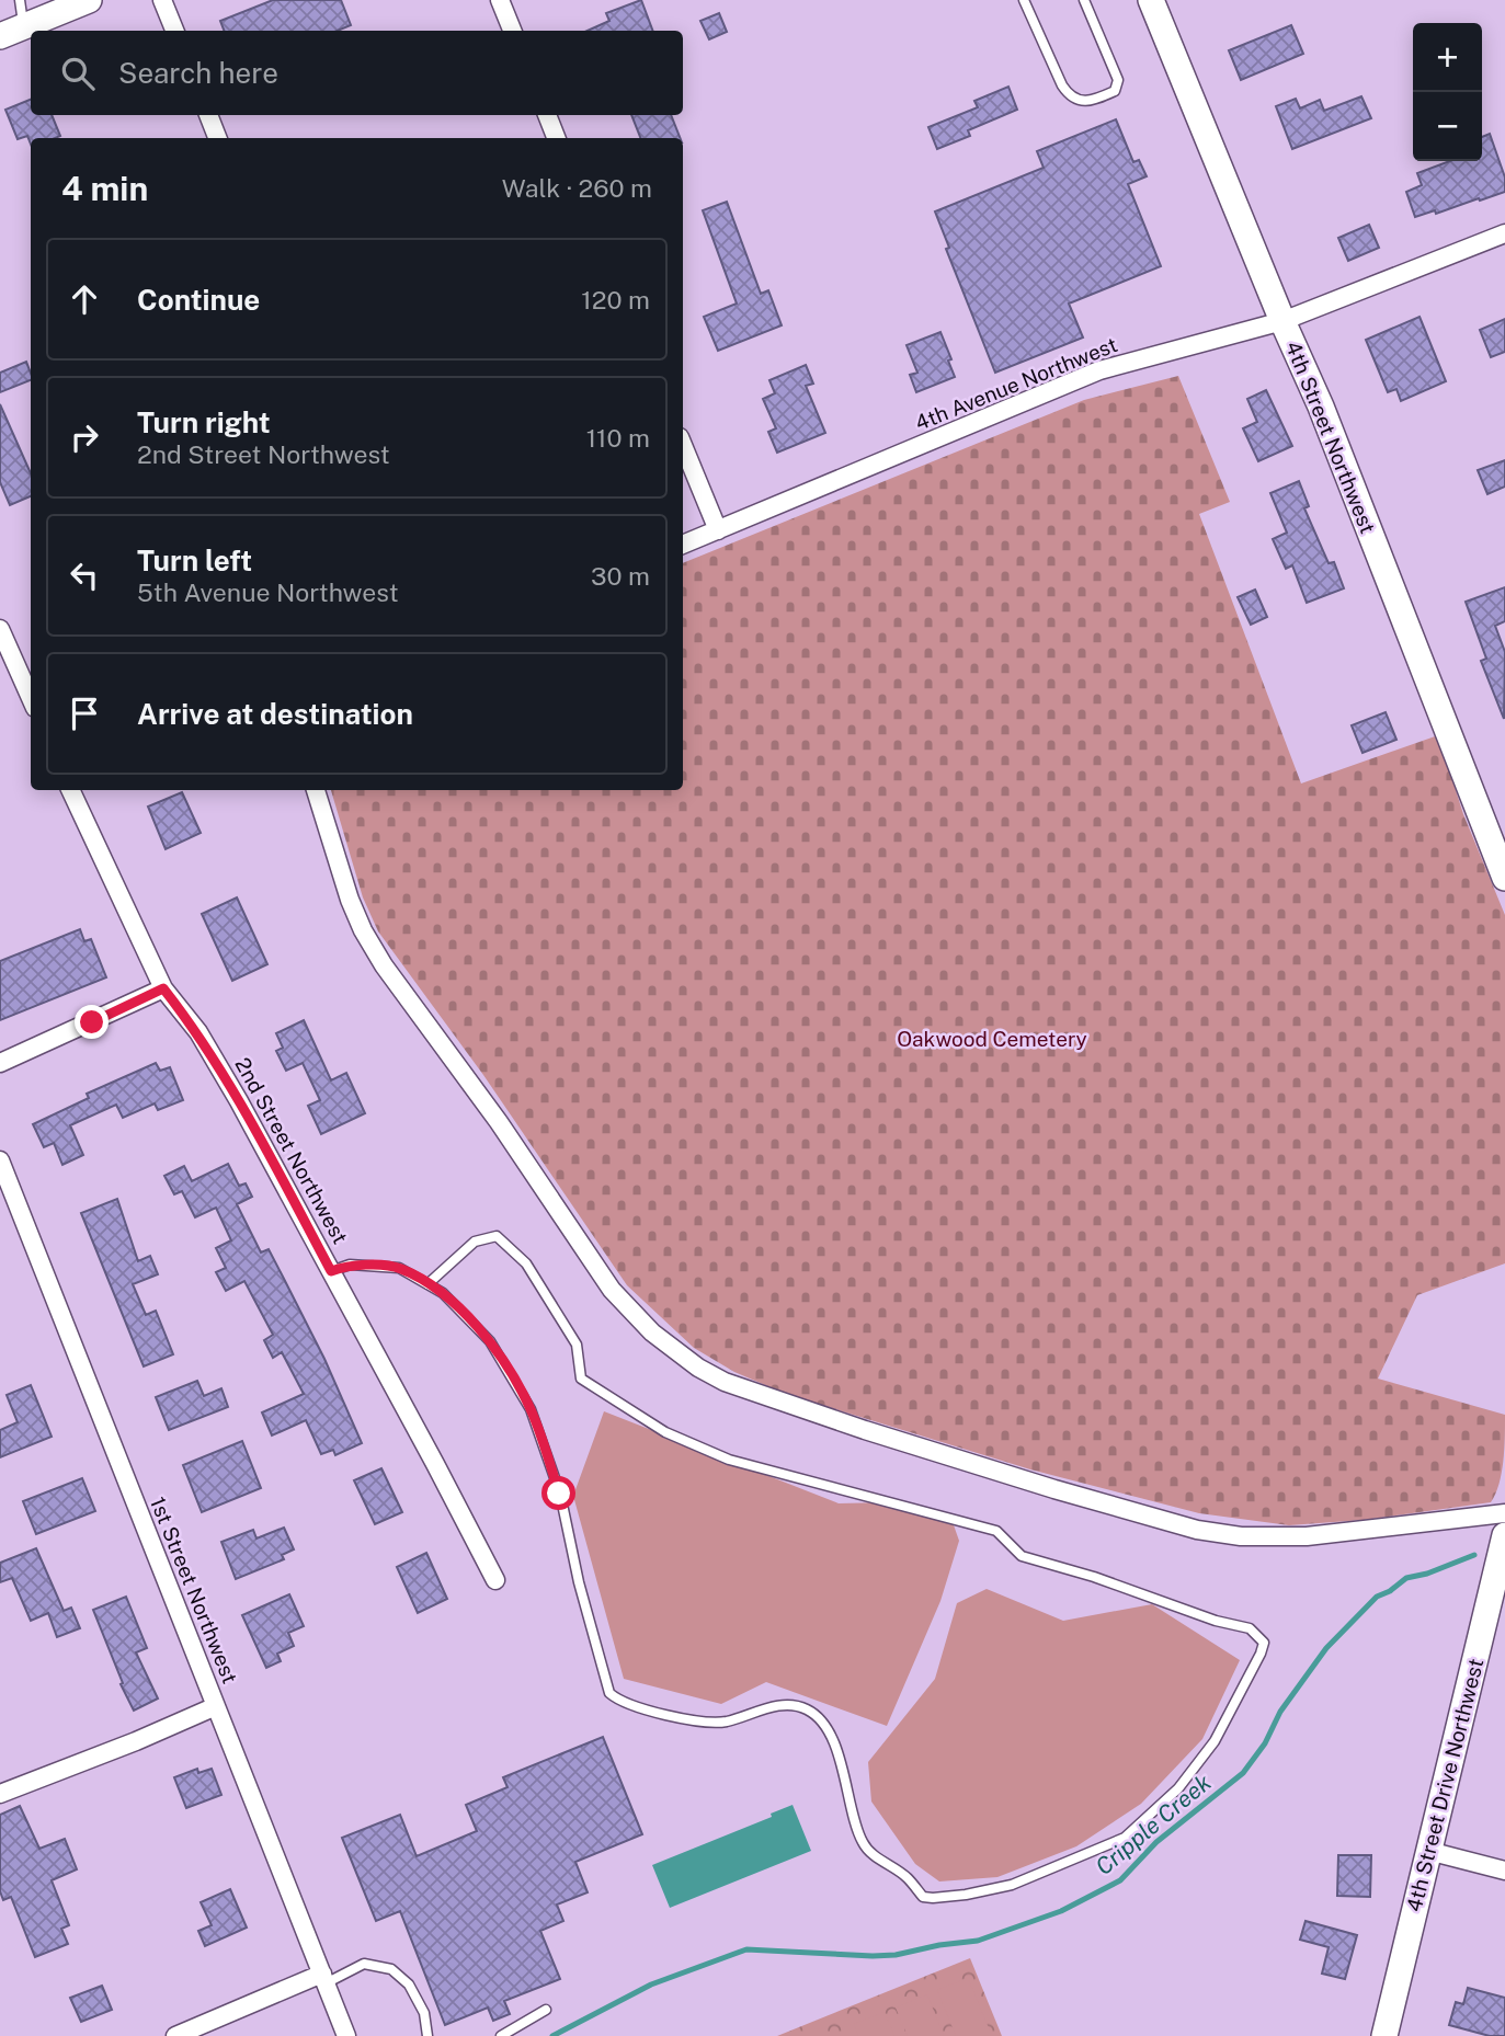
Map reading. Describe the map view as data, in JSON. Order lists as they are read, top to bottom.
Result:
{
  "streets": {
    "main road": ["4th Street Northwest", "4th Street Drive Northwest"],
    "street": ["4th Avenue Northwest", "2nd Street Northwest", "1st Street Northwest"]
  },
  "crossings": [
    ["4th Avenue Northwest", "4th Street Northwest"]
  ],
  "water": ["Cripple Creek"],
  "parks": ["Oakwood Cemetery"],
  "page": {
    "map_buttons": ["+", "−"],
    "search": "Search here",
    "heading": ["4 min", "Walk · 260 m"],
    "list": [
      ["Continue", "120 m"],
      ["Turn right", "2nd Street Northwest", "110 m"],
      ["Turn left", "5th Avenue Northwest", "30 m"],
      "Arrive at destination"
    ]
  }
}
